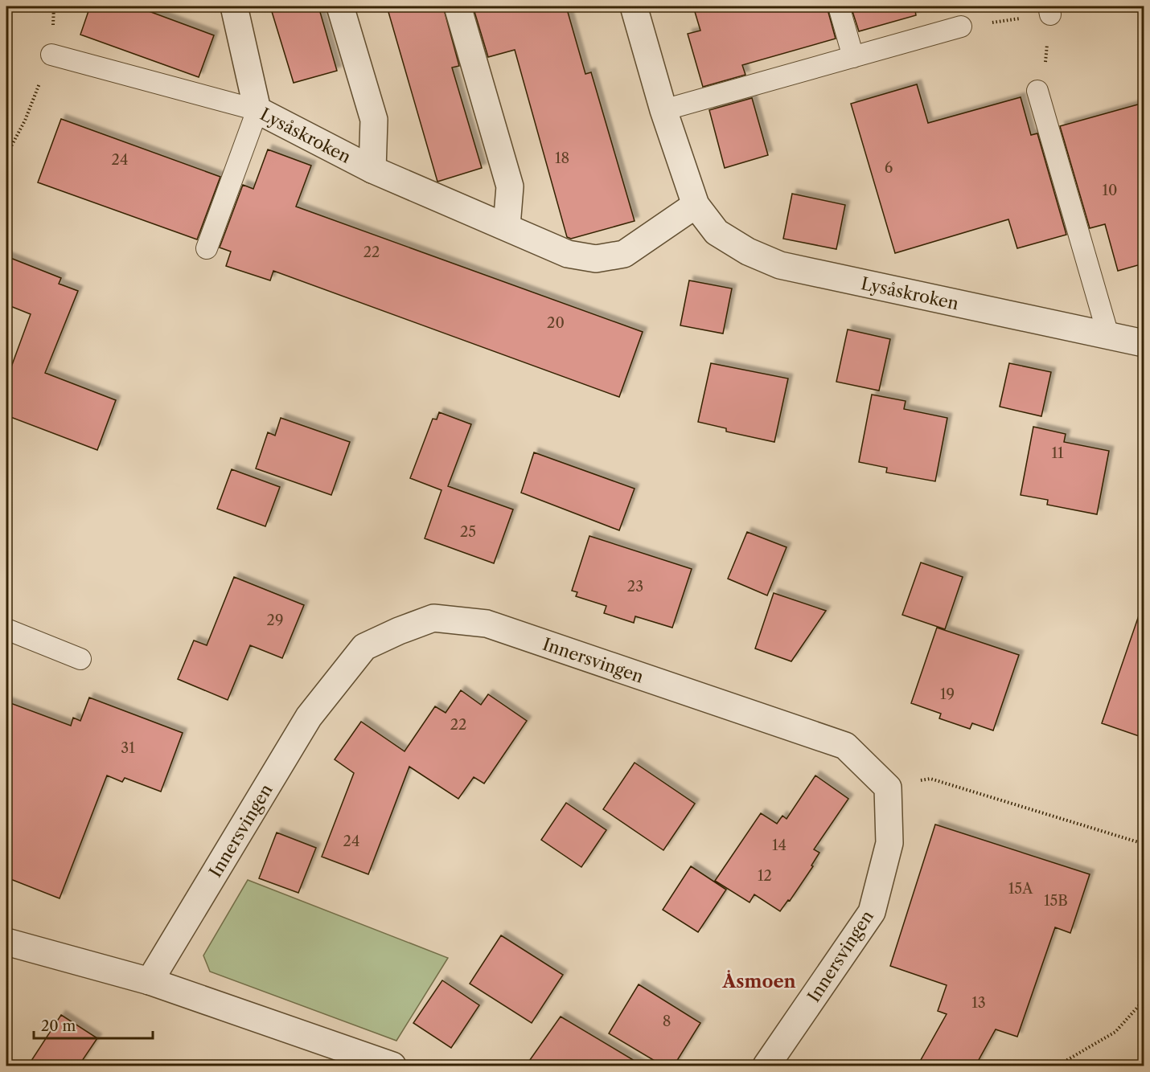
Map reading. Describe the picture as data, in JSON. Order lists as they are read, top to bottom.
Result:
{
  "streets": {
    "street": ["Lysåskroken", "Innersvingen"]
  },
  "districts": ["Åsmoen"],
  "house_numbers": [
    "18",
    "24",
    "6",
    "10",
    "22",
    "20",
    "11",
    "25",
    "23",
    "29",
    "19",
    "22",
    "31",
    "24",
    "14",
    "12",
    "15A",
    "15B",
    "13",
    "8"
  ],
  "scale_bar": "20 m"
}
